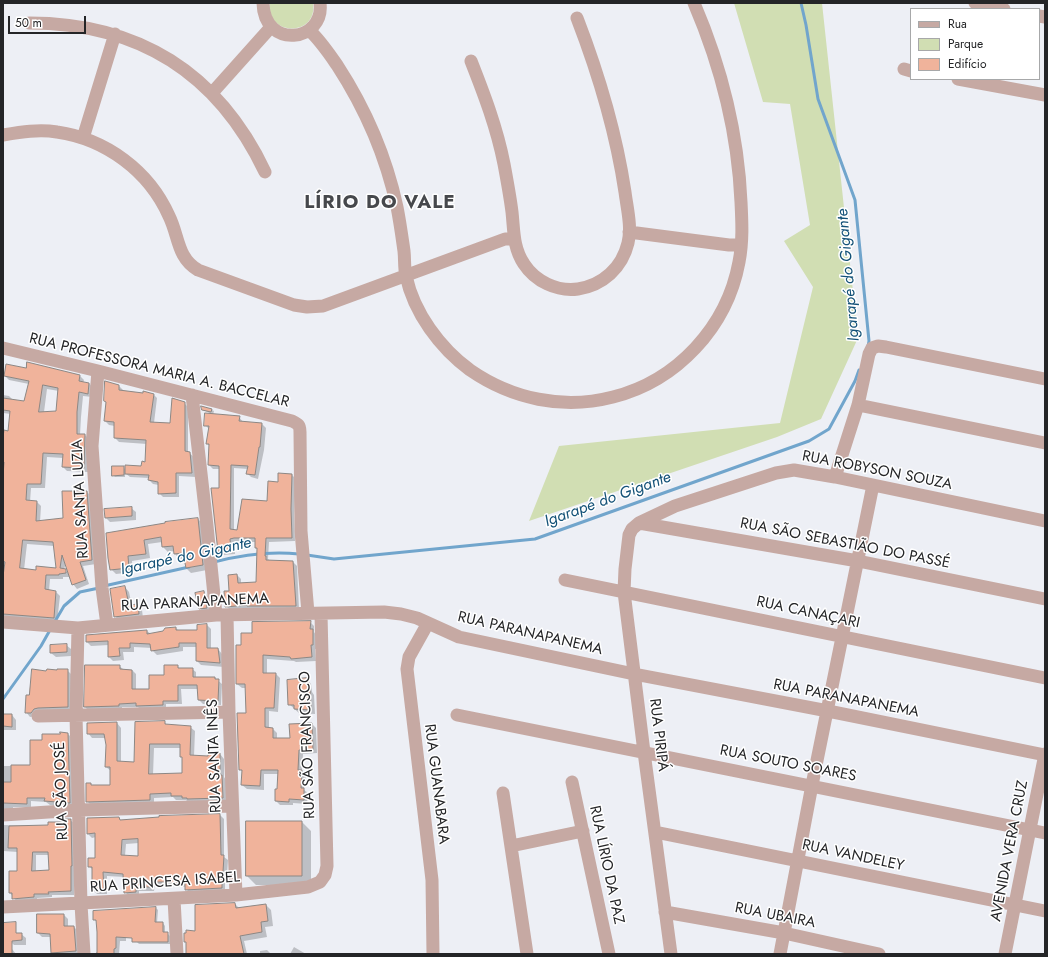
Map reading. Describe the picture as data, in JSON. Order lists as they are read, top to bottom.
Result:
{
  "streets": {
    "street": [
      "RUA PROFESSORA MARIA A. BACCELAR",
      "RUA ROBYSON SOUZA",
      "RUA SANTA LUZIA",
      "RUA SÃO SEBASTIÃO DO PASSÉ",
      "RUA PARANAPANEMA",
      "RUA CANAÇARI",
      "RUA PIRIPÁ",
      "RUA SÃO FRANCISCO",
      "RUA SANTA INÊS",
      "RUA SOUTO SOARES",
      "RUA GUANABARA",
      "RUA SÃO JOSÉ",
      "AVENIDA VERA CRUZ",
      "RUA VANDELEY",
      "RUA LÍRIO DA PAZ",
      "RUA PRINCESA ISABEL",
      "RUA UBAIRA"
    ]
  },
  "crossings": [
    ["RUA PROFESSORA MARIA A. BACCELAR", "RUA SANTA LUZIA"],
    ["RUA PROFESSORA MARIA A. BACCELAR", "RUA SÃO FRANCISCO"],
    ["RUA PROFESSORA MARIA A. BACCELAR", "RUA SANTA INÊS"],
    ["RUA ROBYSON SOUZA", "RUA SÃO SEBASTIÃO DO PASSÉ"],
    ["RUA ROBYSON SOUZA", "RUA PIRIPÁ"],
    ["RUA SANTA LUZIA", "RUA PARANAPANEMA"],
    ["RUA SÃO SEBASTIÃO DO PASSÉ", "RUA PIRIPÁ"],
    ["RUA PARANAPANEMA", "RUA PIRIPÁ"],
    ["RUA PARANAPANEMA", "RUA SÃO FRANCISCO"],
    ["RUA PARANAPANEMA", "RUA SANTA INÊS"],
    ["RUA PARANAPANEMA", "RUA GUANABARA"],
    ["RUA PARANAPANEMA", "RUA SÃO JOSÉ"],
    ["RUA PARANAPANEMA", "AVENIDA VERA CRUZ"],
    ["RUA CANAÇARI", "RUA PIRIPÁ"],
    ["RUA PIRIPÁ", "RUA SOUTO SOARES"],
    ["RUA PIRIPÁ", "RUA VANDELEY"],
    ["RUA PIRIPÁ", "RUA UBAIRA"],
    ["RUA SÃO FRANCISCO", "RUA PRINCESA ISABEL"],
    ["RUA SANTA INÊS", "RUA PRINCESA ISABEL"],
    ["RUA SOUTO SOARES", "AVENIDA VERA CRUZ"],
    ["RUA SÃO JOSÉ", "RUA PRINCESA ISABEL"],
    ["AVENIDA VERA CRUZ", "RUA VANDELEY"]
  ],
  "districts": ["LÍRIO DO VALE"],
  "water": ["Igarapé do Gigante"],
  "legend": ["Rua", "Parque", "Edifício"],
  "scale_bar": "50 m"
}
